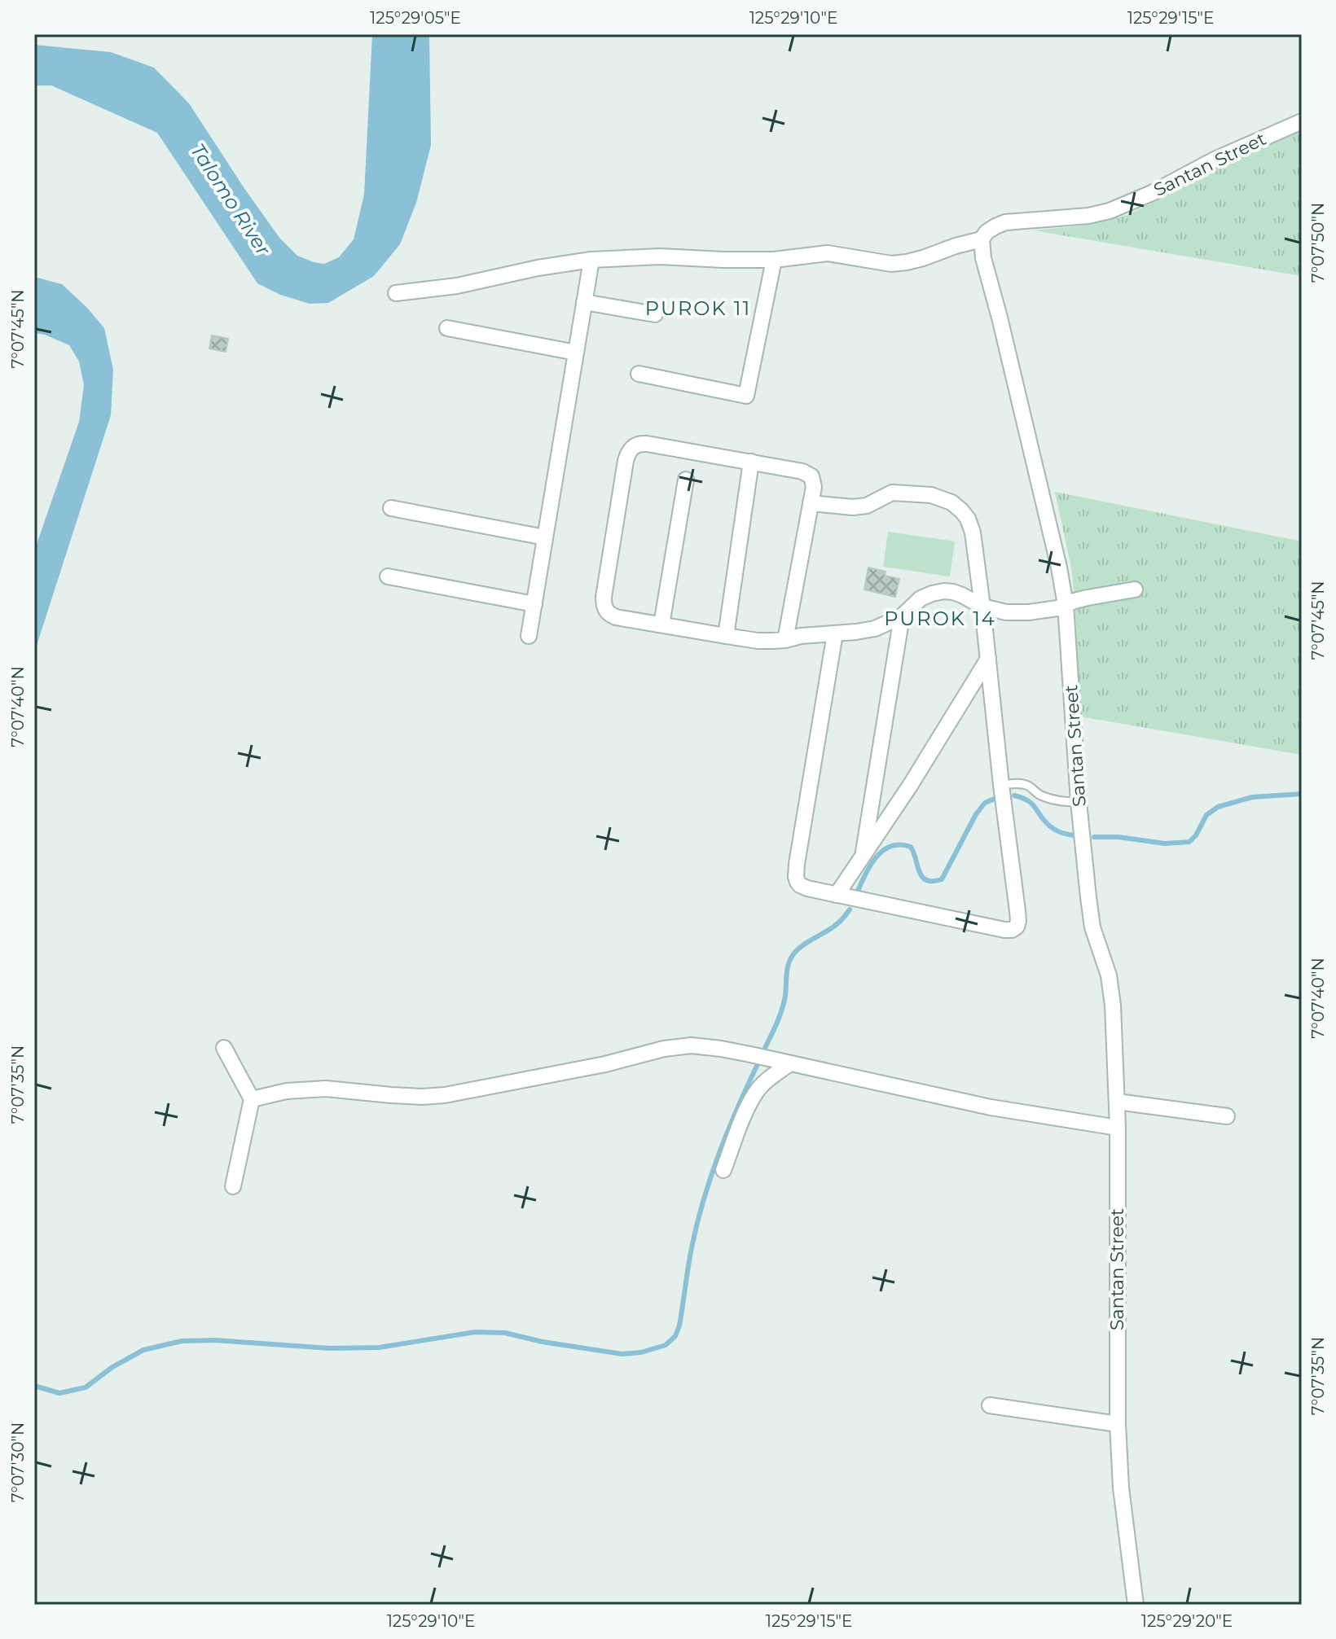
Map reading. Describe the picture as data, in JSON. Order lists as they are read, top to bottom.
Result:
{
  "streets": {
    "street": ["Santan Street"]
  },
  "districts": ["PUROK 11", "PUROK 14"],
  "water": ["Talomo River"],
  "coordinates": [
    "125°29'05\"E",
    "125°29'10\"E",
    "125°29'15\"E",
    "7°07'50\"N",
    "7°07'45\"N",
    "7°07'40\"N",
    "7°07'35\"N",
    "7°07'30\"N",
    "125°29'20\"E"
  ]
}
